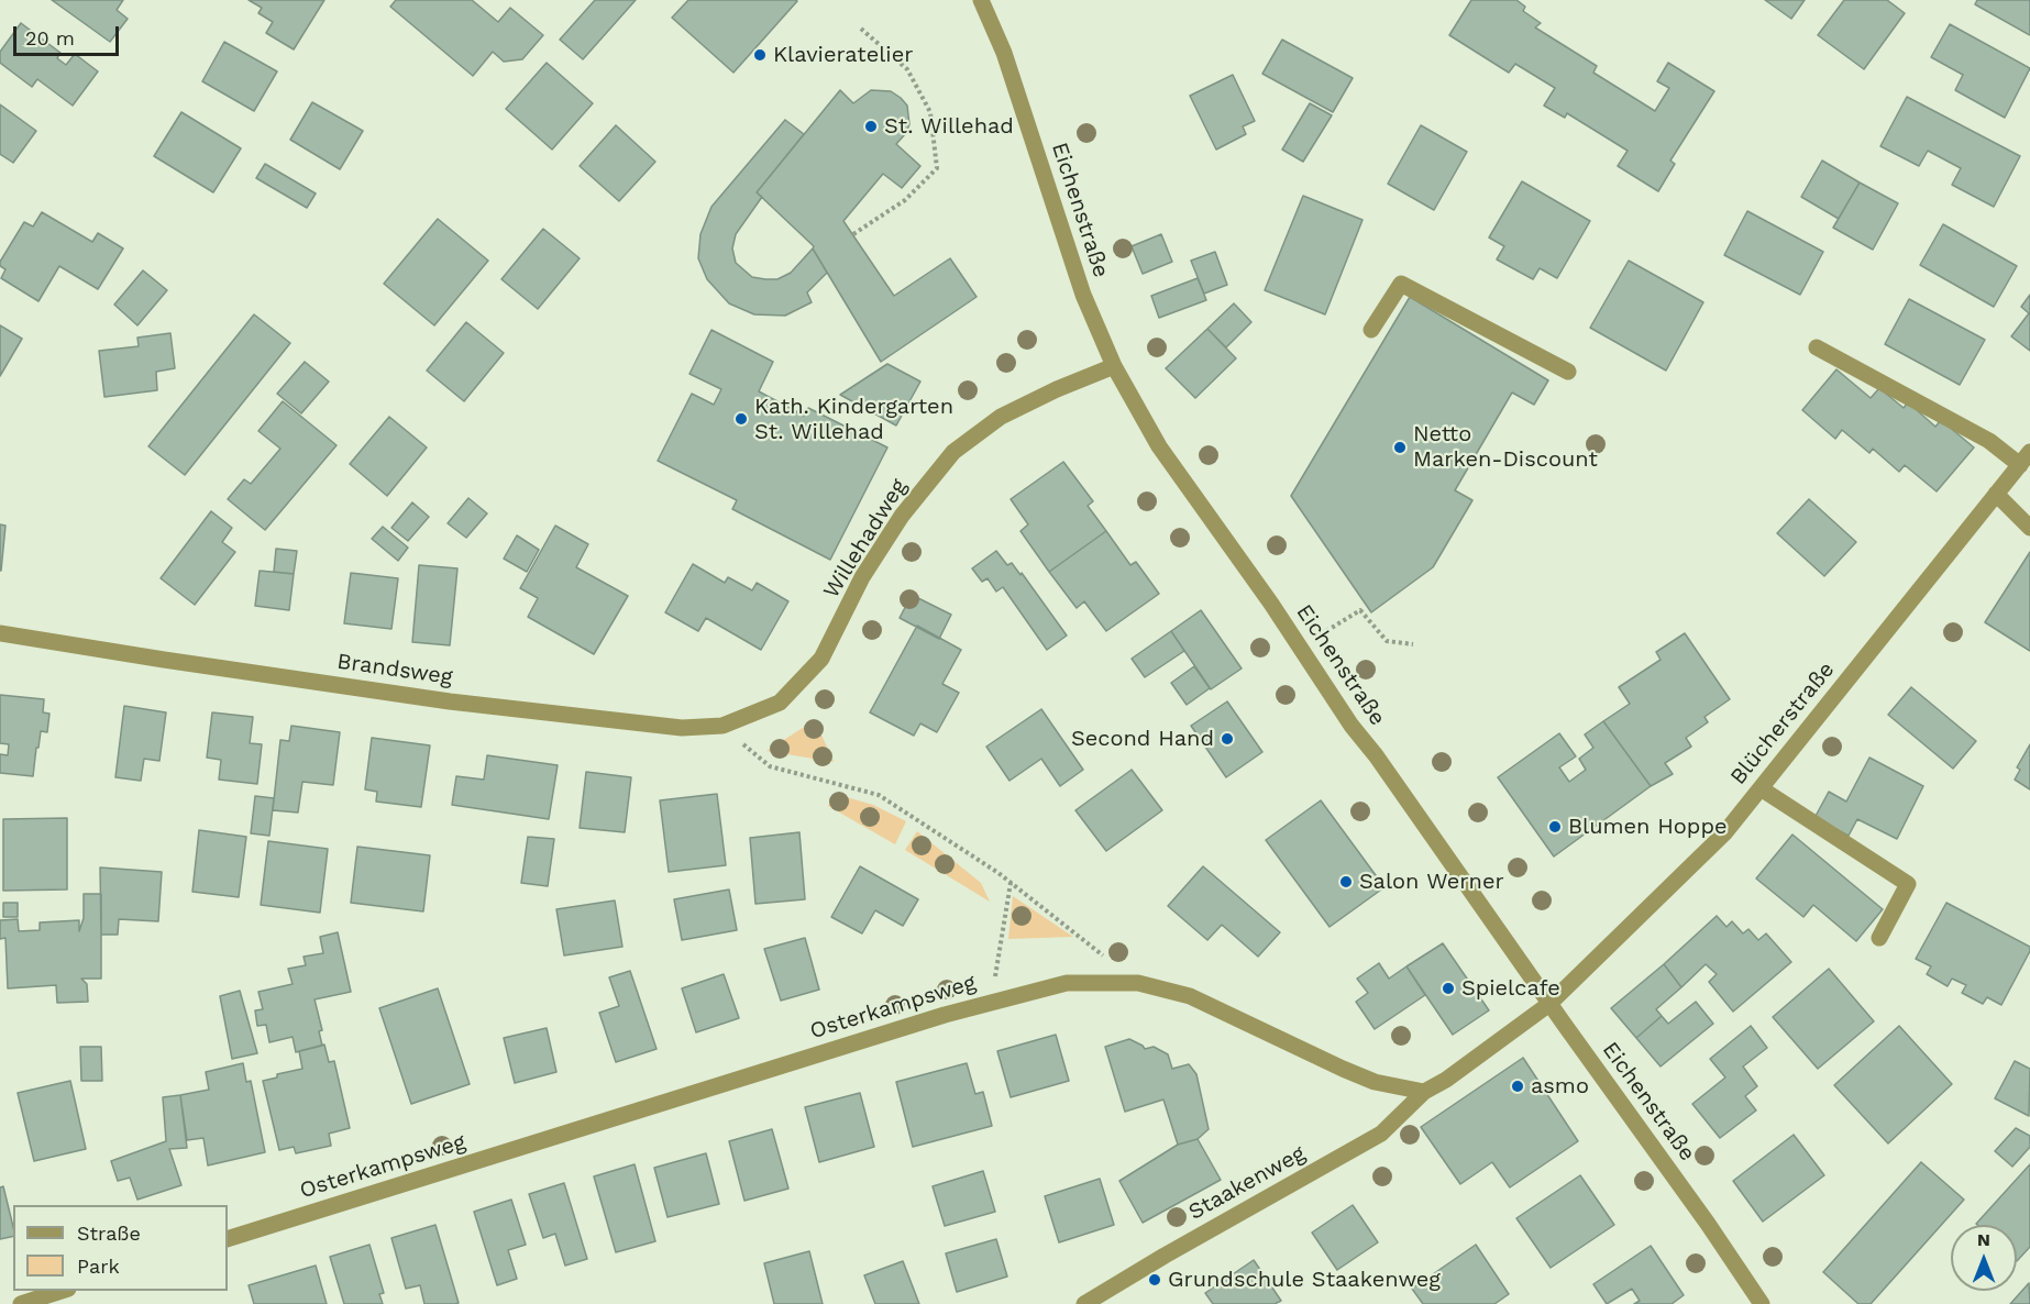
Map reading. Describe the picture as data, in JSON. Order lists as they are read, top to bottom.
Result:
{
  "streets": {
    "street": [
      "Eichenstraße",
      "Willehadweg",
      "Brandsweg",
      "Blücherstraße",
      "Osterkampsweg",
      "Staakenweg"
    ]
  },
  "crossings": [
    ["Eichenstraße", "Willehadweg"],
    ["Eichenstraße", "Blücherstraße"],
    ["Willehadweg", "Brandsweg"],
    ["Osterkampsweg", "Staakenweg"]
  ],
  "places": [
    "Klavieratelier",
    "St. Willehad",
    "Kath. Kindergarten St. Willehad",
    "Netto Marken-Discount",
    "Second Hand",
    "Blumen Hoppe",
    "Salon Werner",
    "Spielcafe",
    "asmo",
    "Grundschule Staakenweg"
  ],
  "legend": ["Straße", "Park"],
  "scale_bar": "20 m",
  "north": "top"
}
